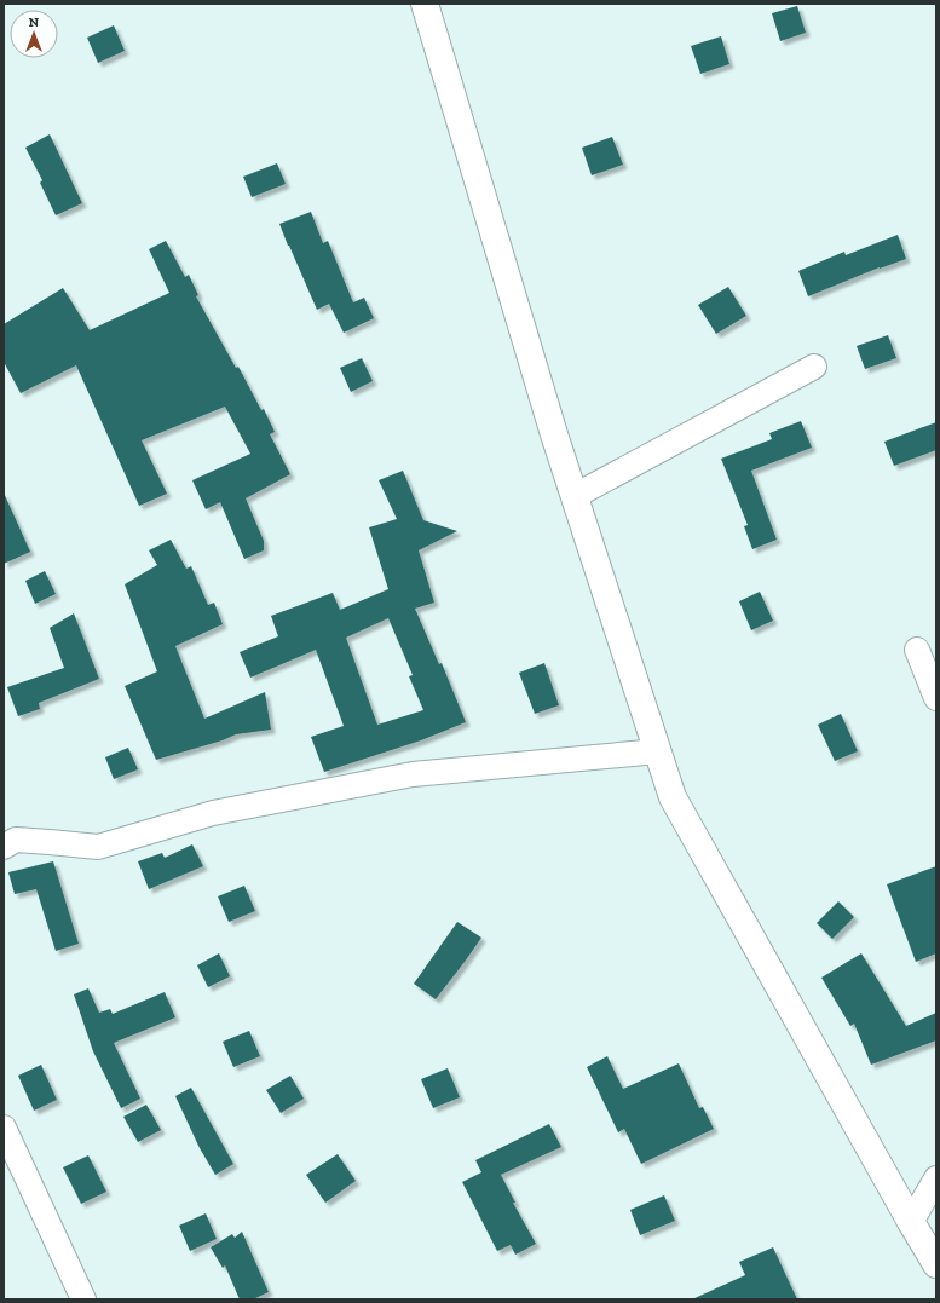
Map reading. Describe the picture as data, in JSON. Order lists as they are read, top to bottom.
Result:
{
  "north": "top"
}
